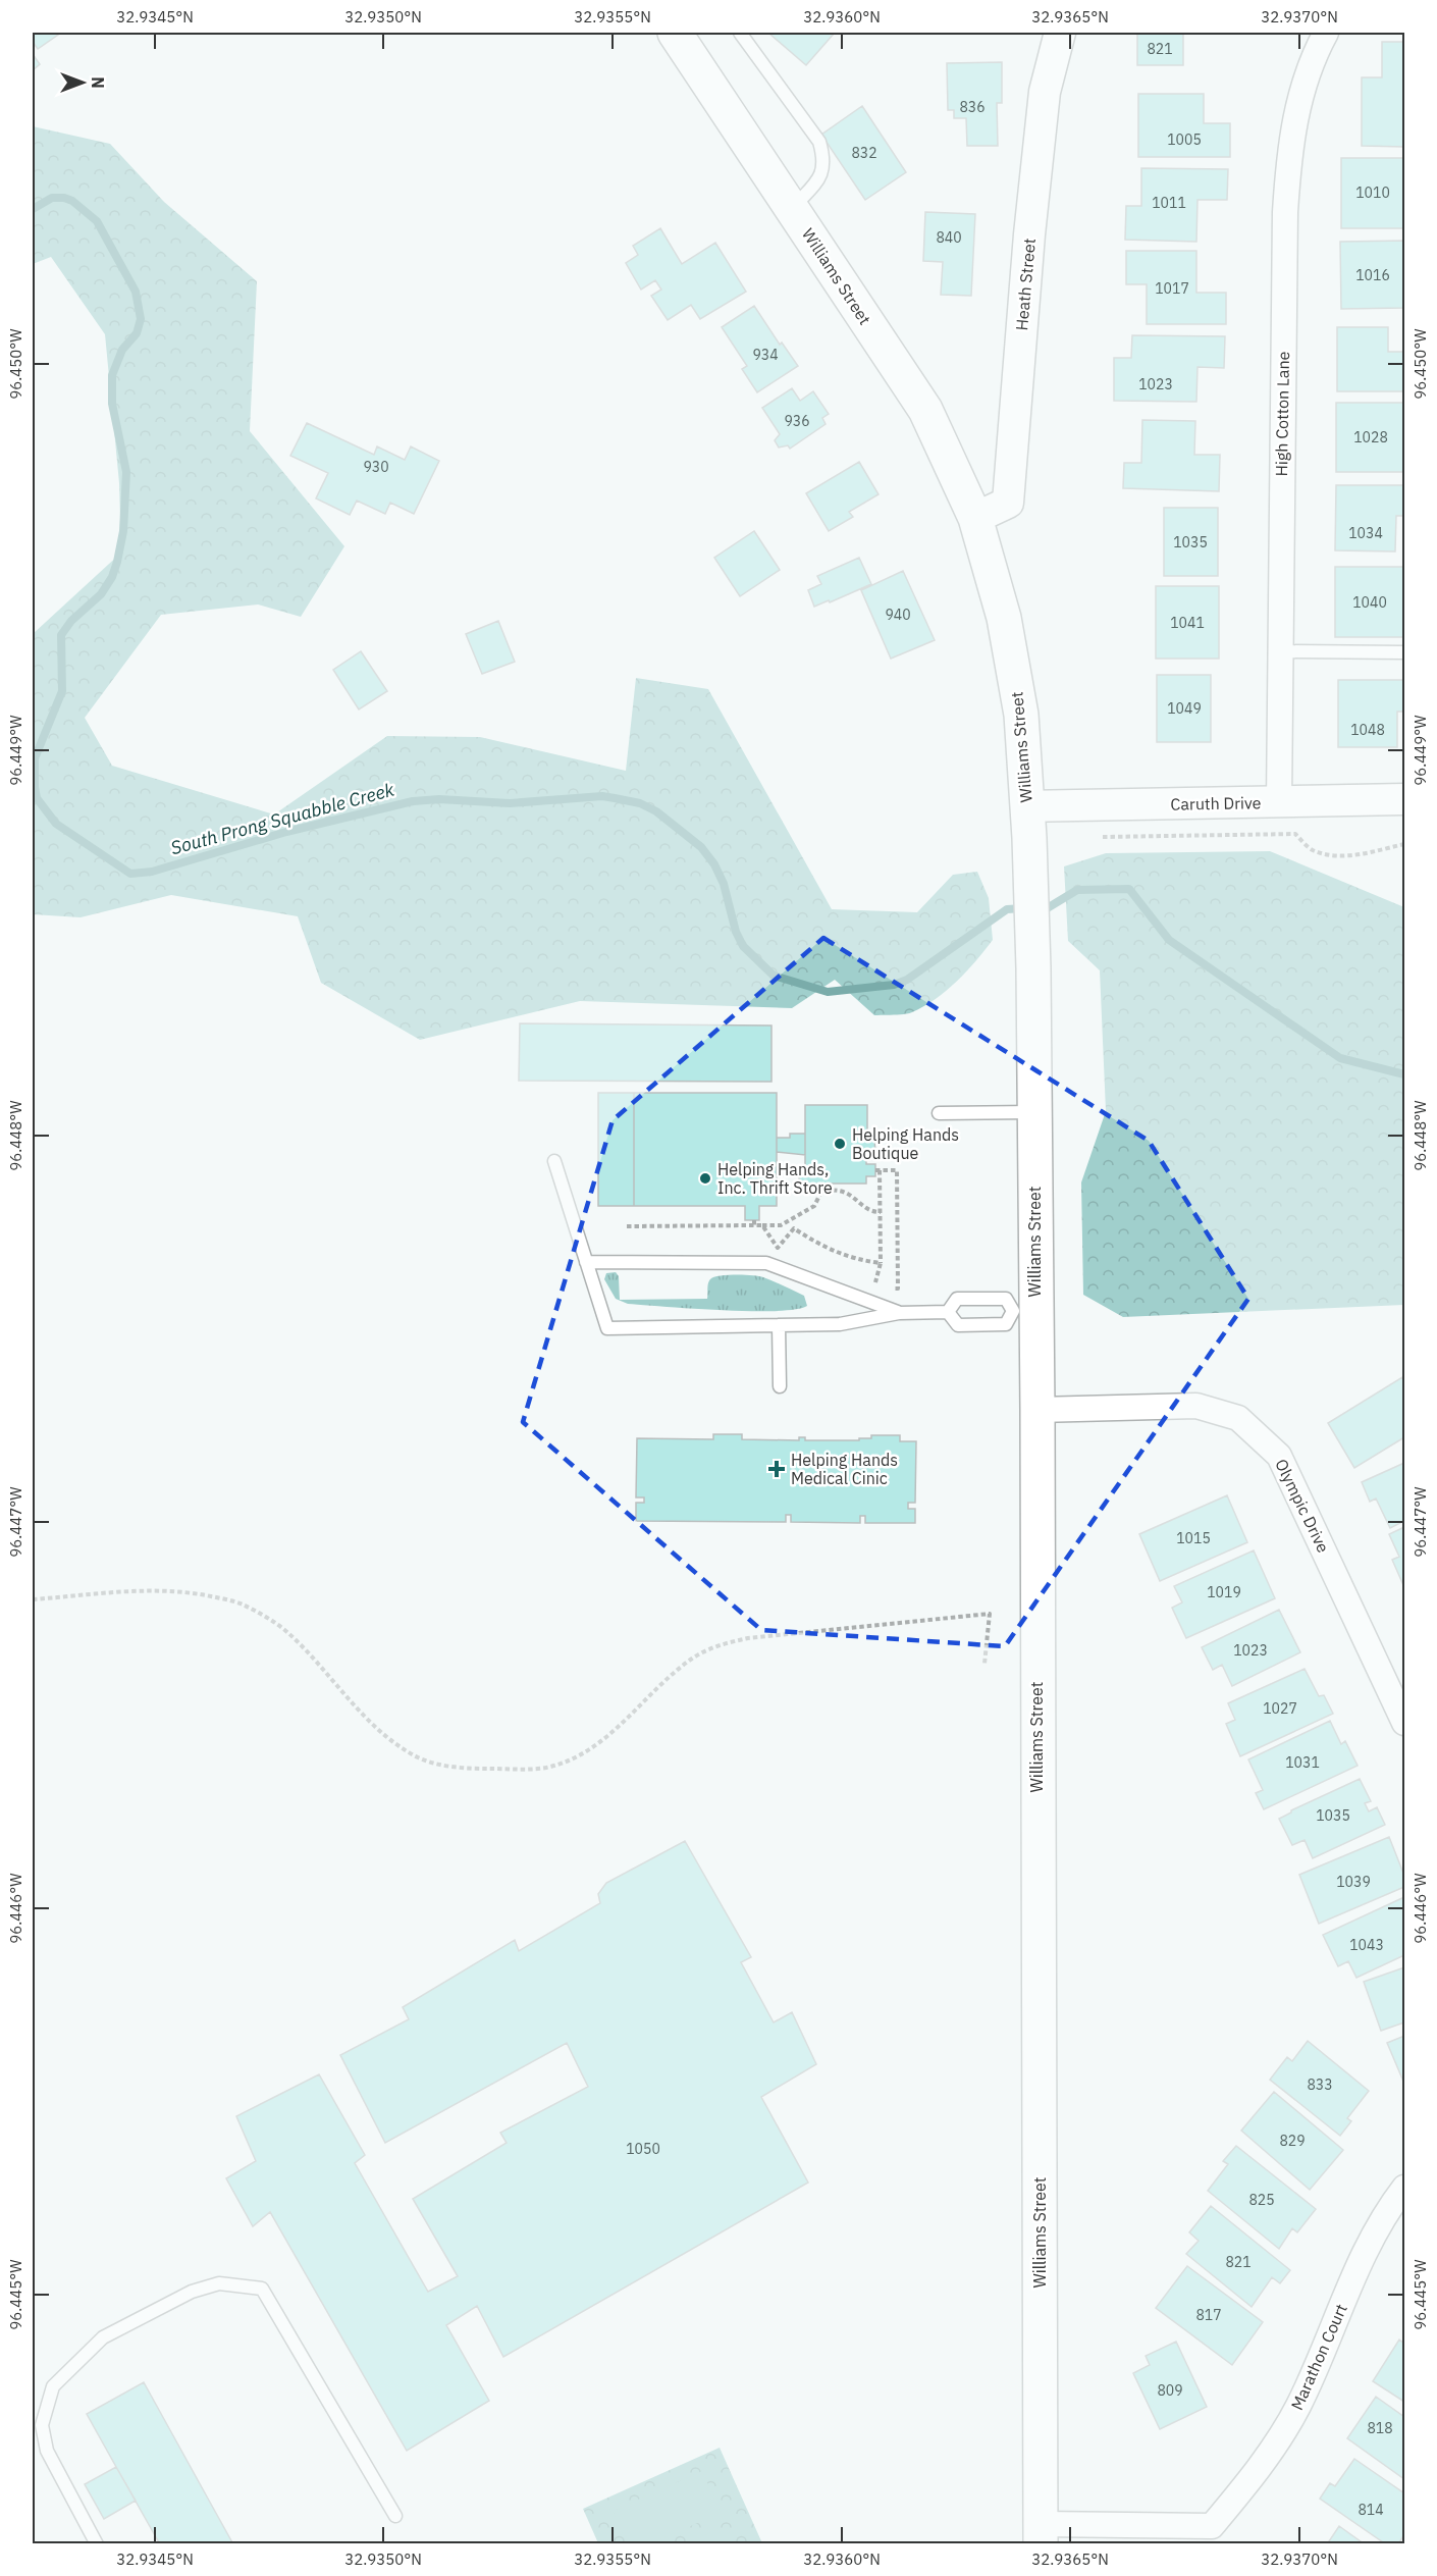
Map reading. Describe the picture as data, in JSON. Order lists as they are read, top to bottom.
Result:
{
  "streets": {
    "main road": ["Williams Street"],
    "street": [
      "Heath Street",
      "High Cotton Lane",
      "Caruth Drive",
      "Olympic Drive",
      "Marathon Court"
    ]
  },
  "crossings": [
    ["Williams Street", "Heath Street"],
    ["Williams Street", "Caruth Drive"],
    ["Williams Street", "Olympic Drive"],
    ["Williams Street", "Marathon Court"],
    ["High Cotton Lane", "Caruth Drive"]
  ],
  "water": ["South Prong Squabble Creek"],
  "places": {
    "other": ["Helping Hands Boutique", "Helping Hands, Inc. Thrift Store"],
    "health": ["Helping Hands Medical Cinic"]
  },
  "house_numbers": [
    "821",
    "836",
    "1005",
    "832",
    "1010",
    "1011",
    "840",
    "1016",
    "1017",
    "934",
    "1023",
    "936",
    "1028",
    "930",
    "1034",
    "1035",
    "1040",
    "940",
    "1041",
    "1049",
    "1048",
    "1015",
    "1019",
    "1023",
    "1027",
    "1031",
    "1035",
    "1039",
    "1043",
    "833",
    "829",
    "1050",
    "825",
    "821",
    "817",
    "809",
    "818",
    "814"
  ],
  "north": "right",
  "coordinates": [
    "32.9345°N",
    "32.9350°N",
    "32.9355°N",
    "32.9360°N",
    "32.9365°N",
    "32.9370°N",
    "96.450°W",
    "96.449°W",
    "96.448°W",
    "96.447°W",
    "96.446°W",
    "96.445°W"
  ]
}
